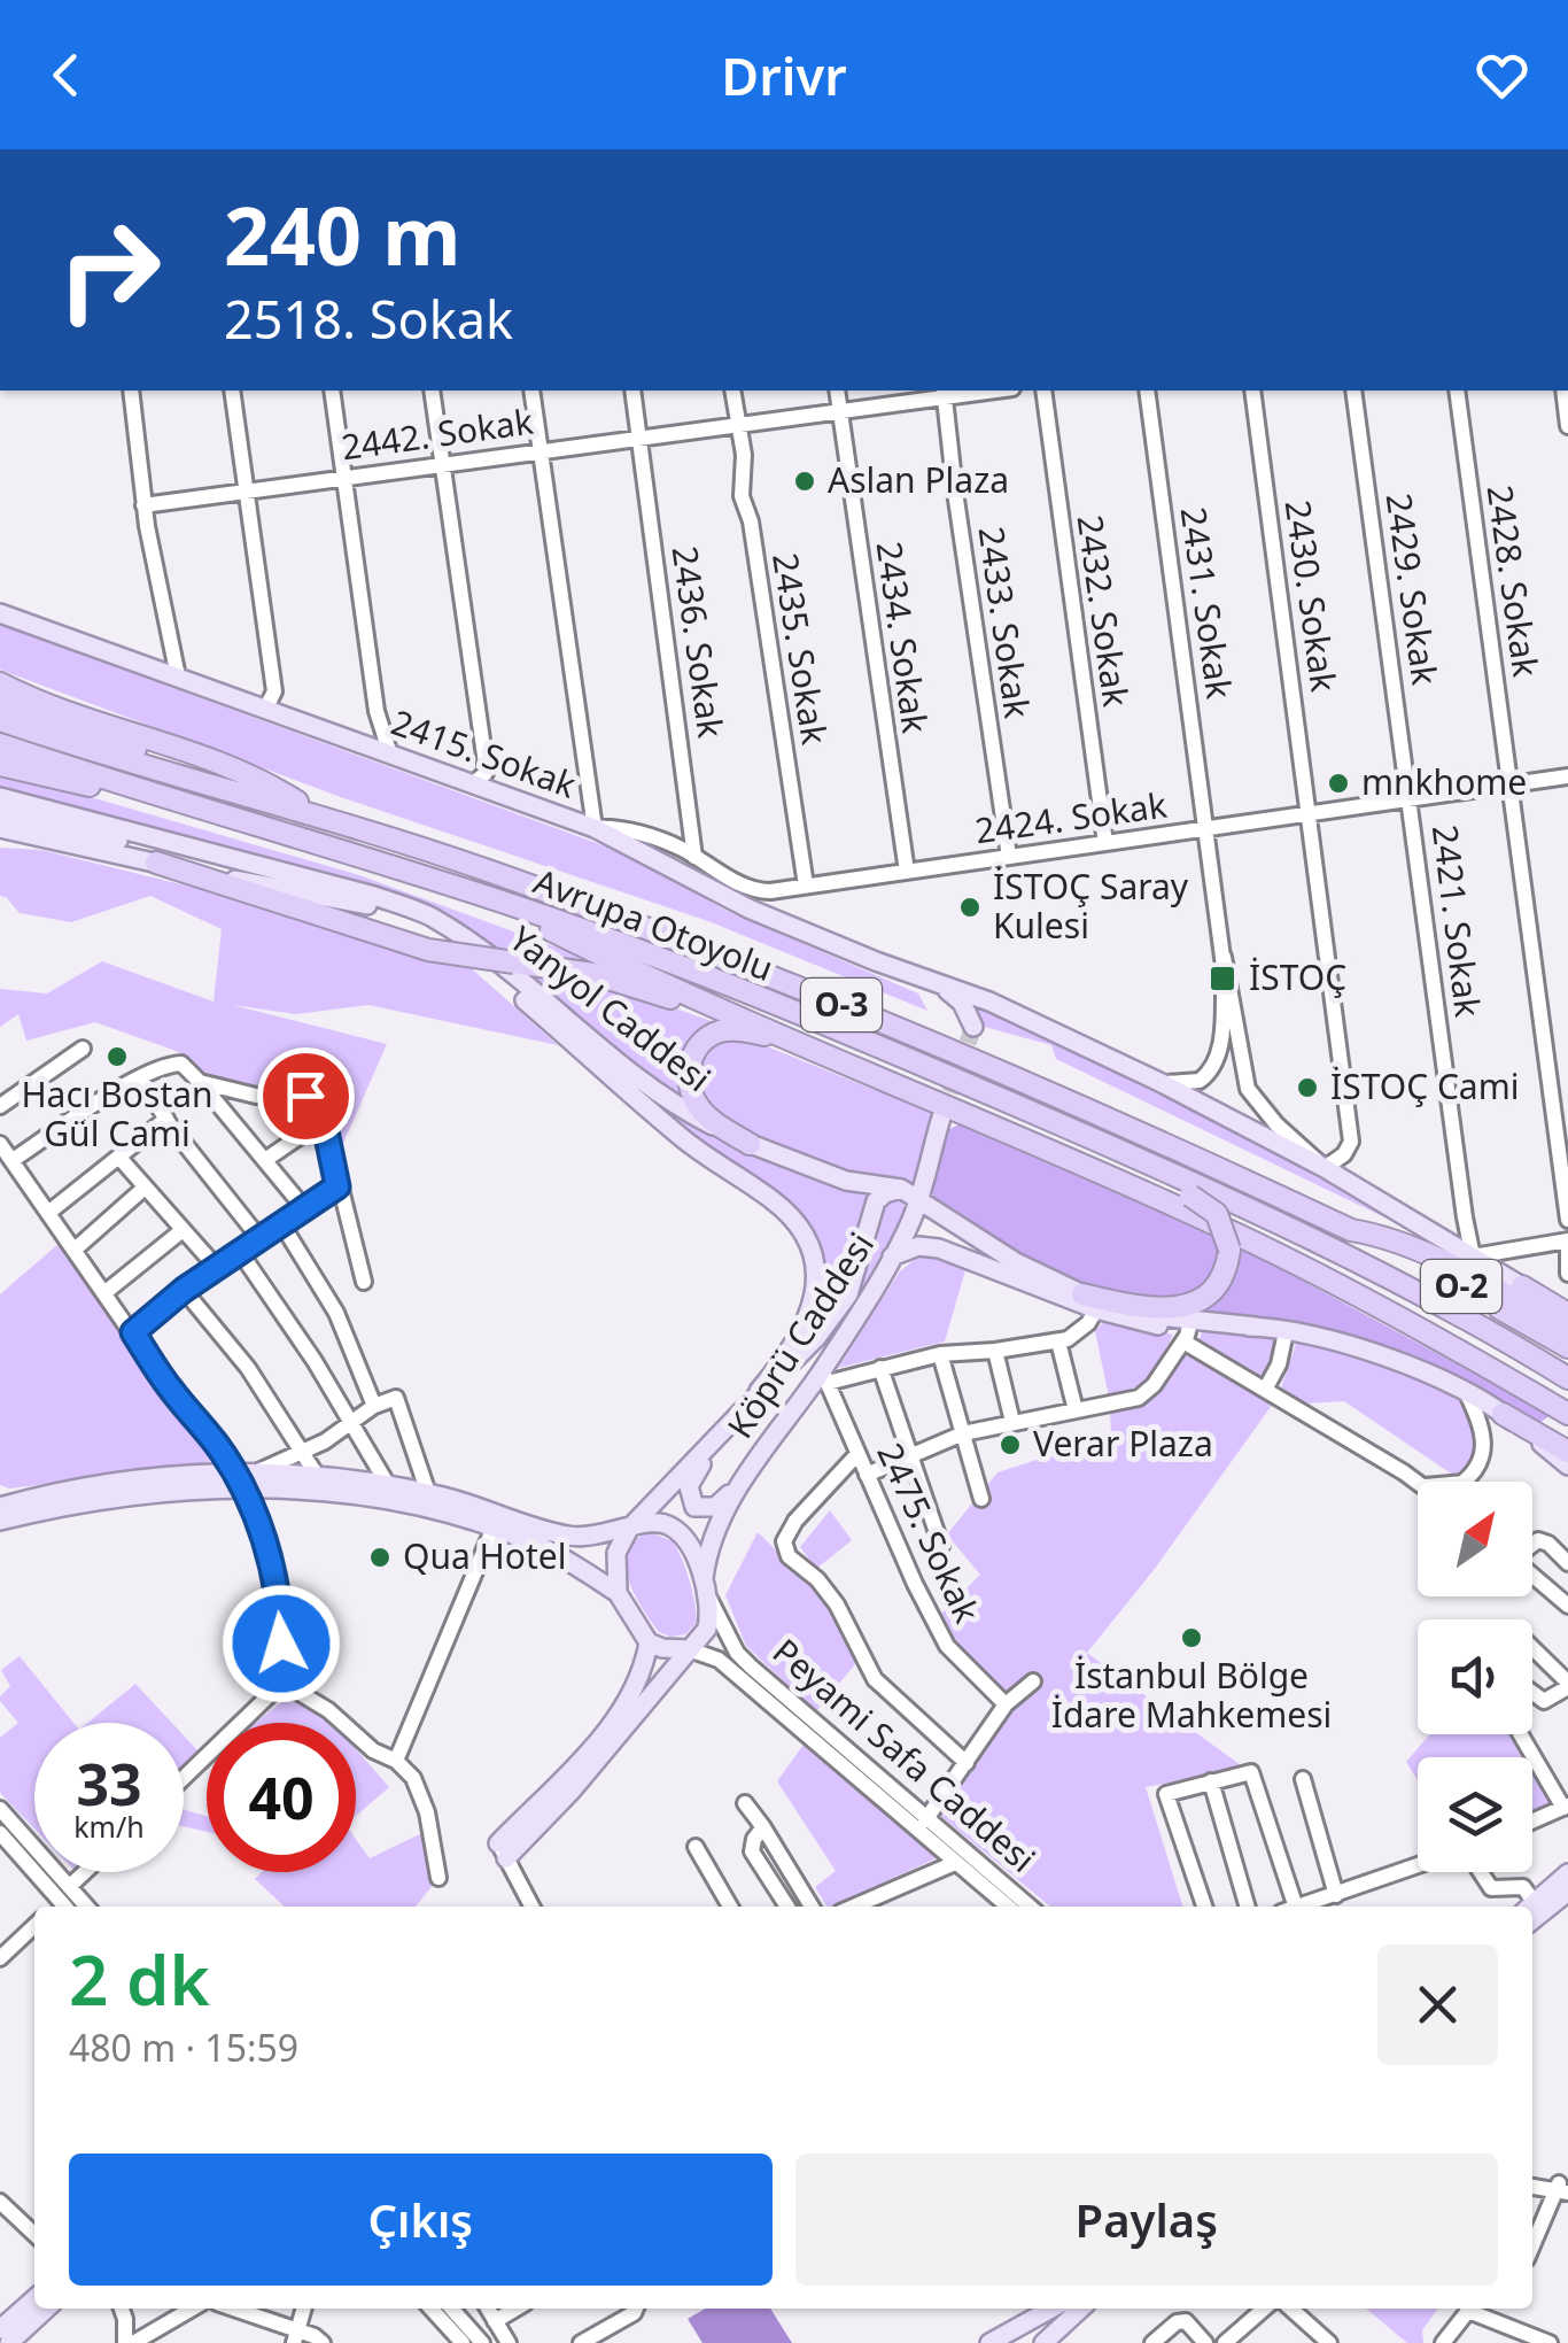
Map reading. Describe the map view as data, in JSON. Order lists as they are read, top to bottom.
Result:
{
  "streets": {
    "highway": ["Avrupa Otoyolu", "O-3", "O-2"],
    "main road": ["2415. Sokak", "Yanyol Caddesi", "Köprü Caddesi"],
    "street": [
      "2442. Sokak",
      "2428. Sokak",
      "2429. Sokak",
      "2430. Sokak",
      "2431. Sokak",
      "2432. Sokak",
      "2433. Sokak",
      "2434. Sokak",
      "2436. Sokak",
      "2435. Sokak",
      "2424. Sokak",
      "2421. Sokak",
      "2475. Sokak",
      "Peyami Safa Caddesi"
    ]
  },
  "crossings": [
    ["2442. Sokak", "2433. Sokak"],
    ["2442. Sokak", "2434. Sokak"],
    ["2442. Sokak", "2436. Sokak"],
    ["2442. Sokak", "2435. Sokak"],
    ["2428. Sokak", "2424. Sokak"],
    ["2429. Sokak", "2424. Sokak"],
    ["2429. Sokak", "2421. Sokak"],
    ["2430. Sokak", "2424. Sokak"],
    ["2431. Sokak", "2424. Sokak"],
    ["2432. Sokak", "2424. Sokak"],
    ["2433. Sokak", "2424. Sokak"],
    ["2434. Sokak", "2424. Sokak"],
    ["2436. Sokak", "2424. Sokak"],
    ["2435. Sokak", "2424. Sokak"],
    ["2415. Sokak", "2424. Sokak"],
    ["2424. Sokak", "2421. Sokak"],
    ["Avrupa Otoyolu", "O-2"],
    ["Yanyol Caddesi", "Köprü Caddesi"],
    ["Köprü Caddesi", "2475. Sokak"],
    ["Köprü Caddesi", "Peyami Safa Caddesi"]
  ],
  "places": {
    "other": [
      "Aslan Plaza",
      "mnkhome",
      "İSTOÇ Saray Kulesi",
      "Hacı Bostan Gül Cami",
      "İSTOÇ Cami",
      "Verar Plaza",
      "Qua Hotel",
      "İstanbul Bölge İdare Mahkemesi"
    ],
    "transit": ["İSTOÇ"]
  },
  "north": "top right",
  "page": {
    "header": "Drivr",
    "turn": ["240 m", "2518. Sokak"],
    "speed": "33 km/h",
    "limit": "40",
    "heading": ["2 dk", "480 m · 15:59"],
    "buttons": ["Çıkış", "Paylaş"]
  }
}
